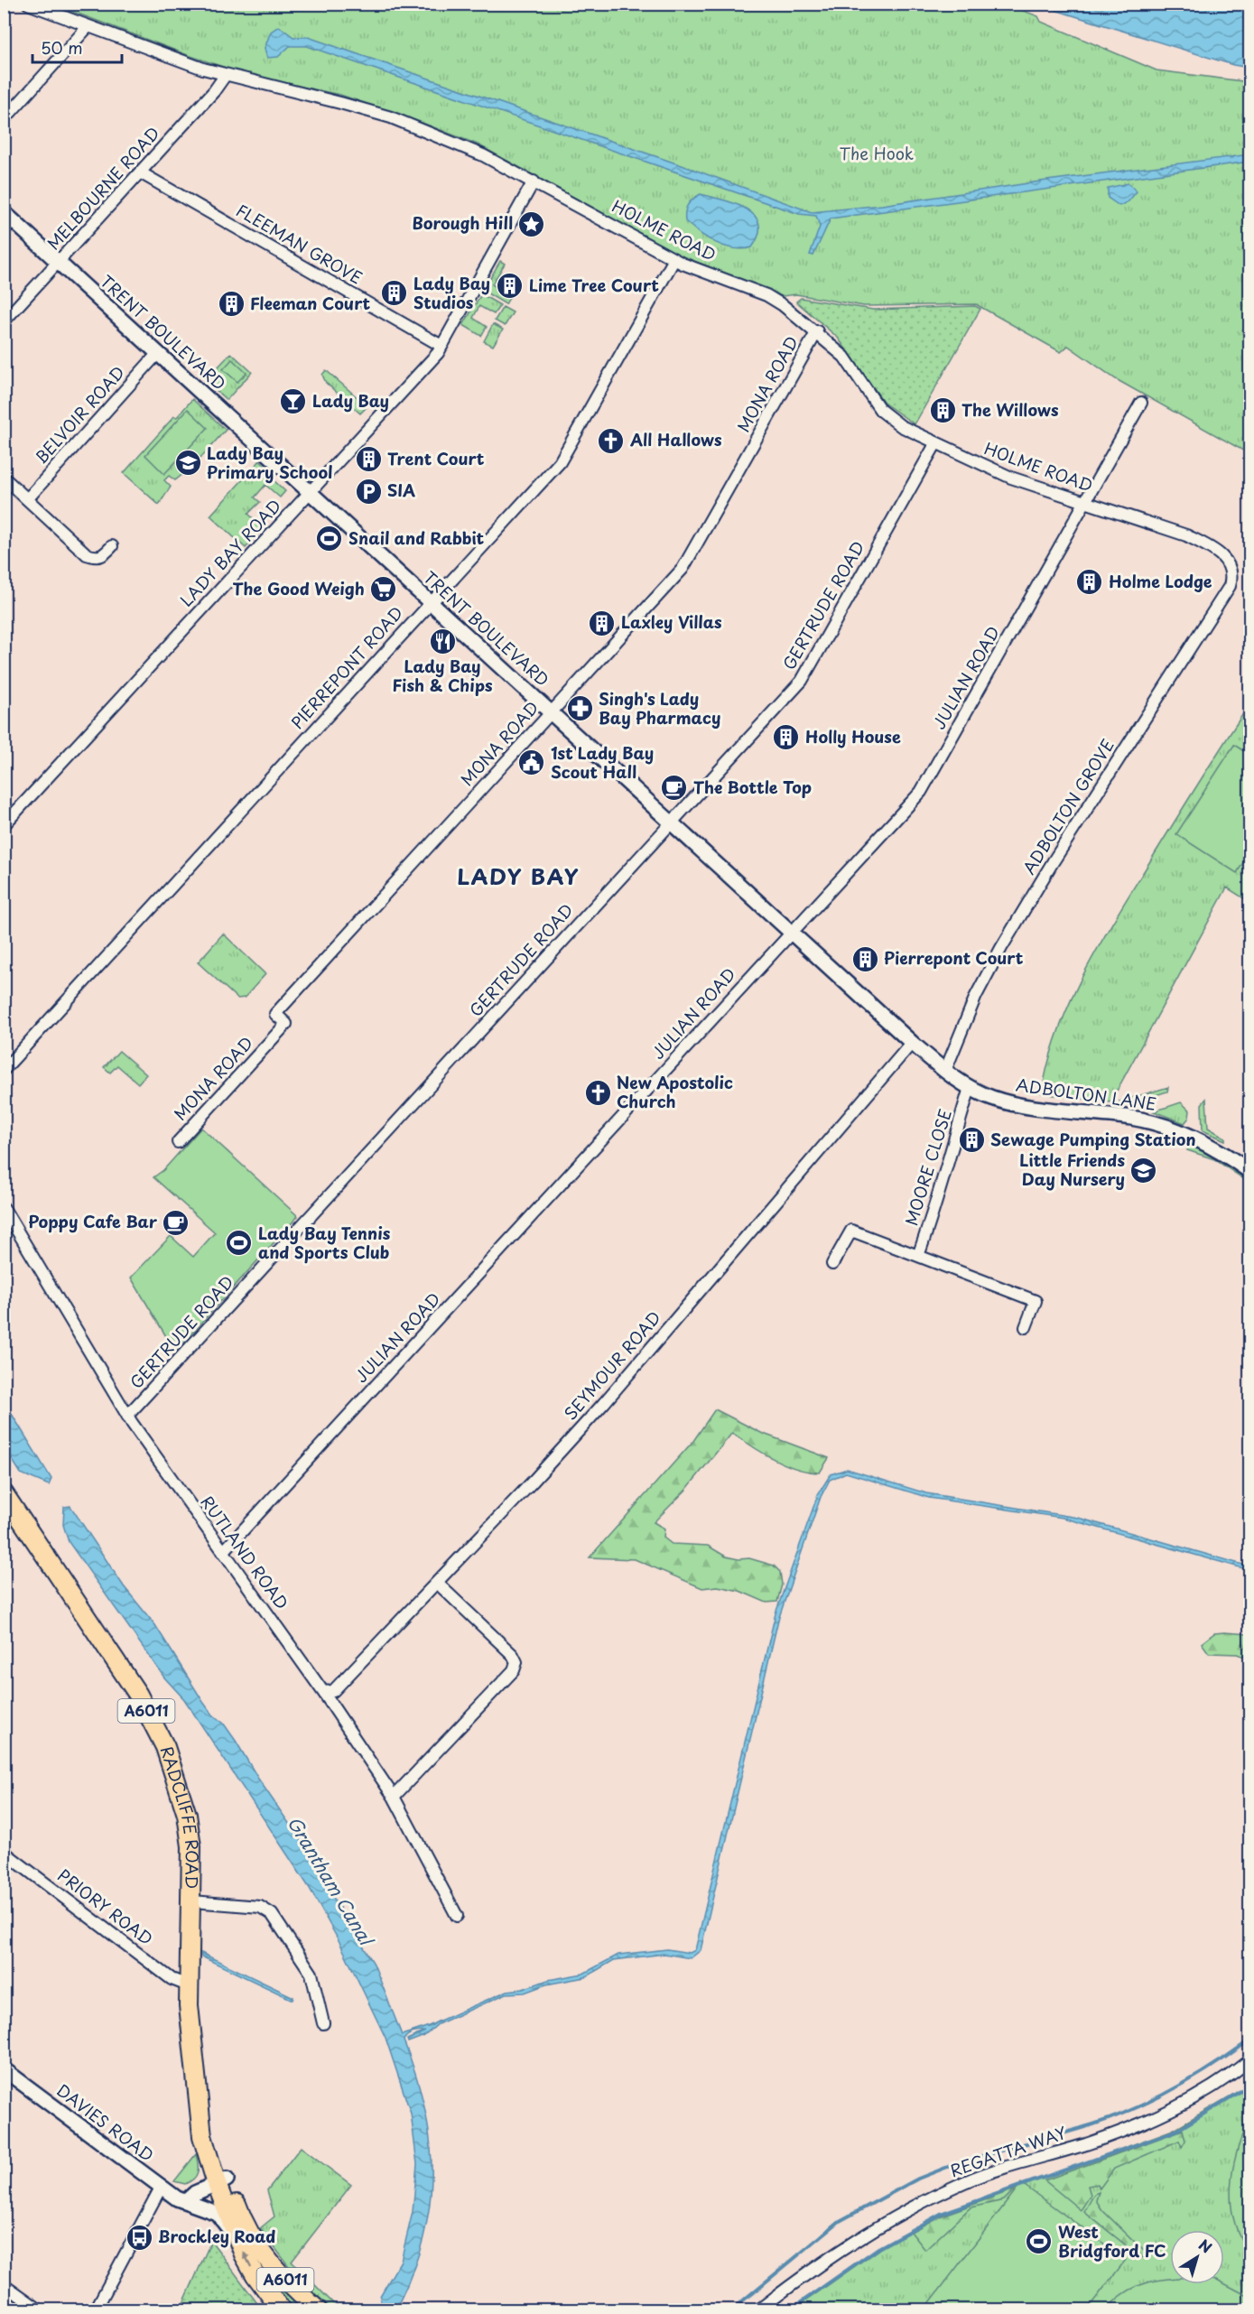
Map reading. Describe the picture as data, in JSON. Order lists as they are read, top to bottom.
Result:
{
  "streets": {
    "highway": ["A6011", "RADCLIFFE ROAD"],
    "street": [
      "MELBOURNE ROAD",
      "HOLME ROAD",
      "FLEEMAN GROVE",
      "TRENT BOULEVARD",
      "MONA ROAD",
      "BELVOIR ROAD",
      "LADY BAY ROAD",
      "GERTRUDE ROAD",
      "PIERREPONT ROAD",
      "JULIAN ROAD",
      "ADBOLTON GROVE",
      "ADBOLTON LANE",
      "MOORE CLOSE",
      "SEYMOUR ROAD",
      "RUTLAND ROAD",
      "PRIORY ROAD",
      "DAVIES ROAD",
      "REGATTA WAY"
    ]
  },
  "crossings": [
    ["MELBOURNE ROAD", "HOLME ROAD"],
    ["MELBOURNE ROAD", "FLEEMAN GROVE"],
    ["MELBOURNE ROAD", "TRENT BOULEVARD"],
    ["HOLME ROAD", "MONA ROAD"],
    ["HOLME ROAD", "LADY BAY ROAD"],
    ["HOLME ROAD", "GERTRUDE ROAD"],
    ["HOLME ROAD", "PIERREPONT ROAD"],
    ["HOLME ROAD", "JULIAN ROAD"],
    ["HOLME ROAD", "ADBOLTON GROVE"],
    ["FLEEMAN GROVE", "LADY BAY ROAD"],
    ["TRENT BOULEVARD", "MONA ROAD"],
    ["TRENT BOULEVARD", "BELVOIR ROAD"],
    ["TRENT BOULEVARD", "LADY BAY ROAD"],
    ["TRENT BOULEVARD", "GERTRUDE ROAD"],
    ["TRENT BOULEVARD", "PIERREPONT ROAD"],
    ["TRENT BOULEVARD", "JULIAN ROAD"],
    ["TRENT BOULEVARD", "ADBOLTON GROVE"],
    ["TRENT BOULEVARD", "ADBOLTON LANE"],
    ["TRENT BOULEVARD", "SEYMOUR ROAD"],
    ["GERTRUDE ROAD", "RUTLAND ROAD"],
    ["JULIAN ROAD", "RUTLAND ROAD"],
    ["ADBOLTON GROVE", "ADBOLTON LANE"],
    ["ADBOLTON LANE", "MOORE CLOSE"],
    ["SEYMOUR ROAD", "RUTLAND ROAD"],
    ["RADCLIFFE ROAD", "PRIORY ROAD"],
    ["RADCLIFFE ROAD", "DAVIES ROAD"]
  ],
  "districts": ["LADY BAY"],
  "water": ["Grantham Canal"],
  "parks": ["The Hook"],
  "places": {
    "place": ["Borough Hill"],
    "building": [
      "Lime Tree Court",
      "Lady Bay Studios",
      "Fleeman Court",
      "The Willows",
      "Trent Court",
      "Holme Lodge",
      "Laxley Villas",
      "Holly House",
      "Pierrepont Court",
      "Sewage Pumping Station"
    ],
    "bar": ["Lady Bay"],
    "church": ["All Hallows", "New Apostolic Church"],
    "school or university": ["Lady Bay Primary School", "Little Friends Day Nursery"],
    "parking": ["SIA"],
    "sports": ["Snail and Rabbit", "Lady Bay Tennis and Sports Club", "West Bridgford FC"],
    "supermarket": ["The Good Weigh"],
    "restaurant": ["Lady Bay Fish & Chips"],
    "pharmacy": ["Singh's Lady Bay Pharmacy"],
    "public building": ["1st Lady Bay Scout Hall"],
    "cafe": ["The Bottle Top", "Poppy Cafe Bar"],
    "bus stop": ["Brockley Road"]
  },
  "scale_bar": "50 m",
  "north": "top right"
}
